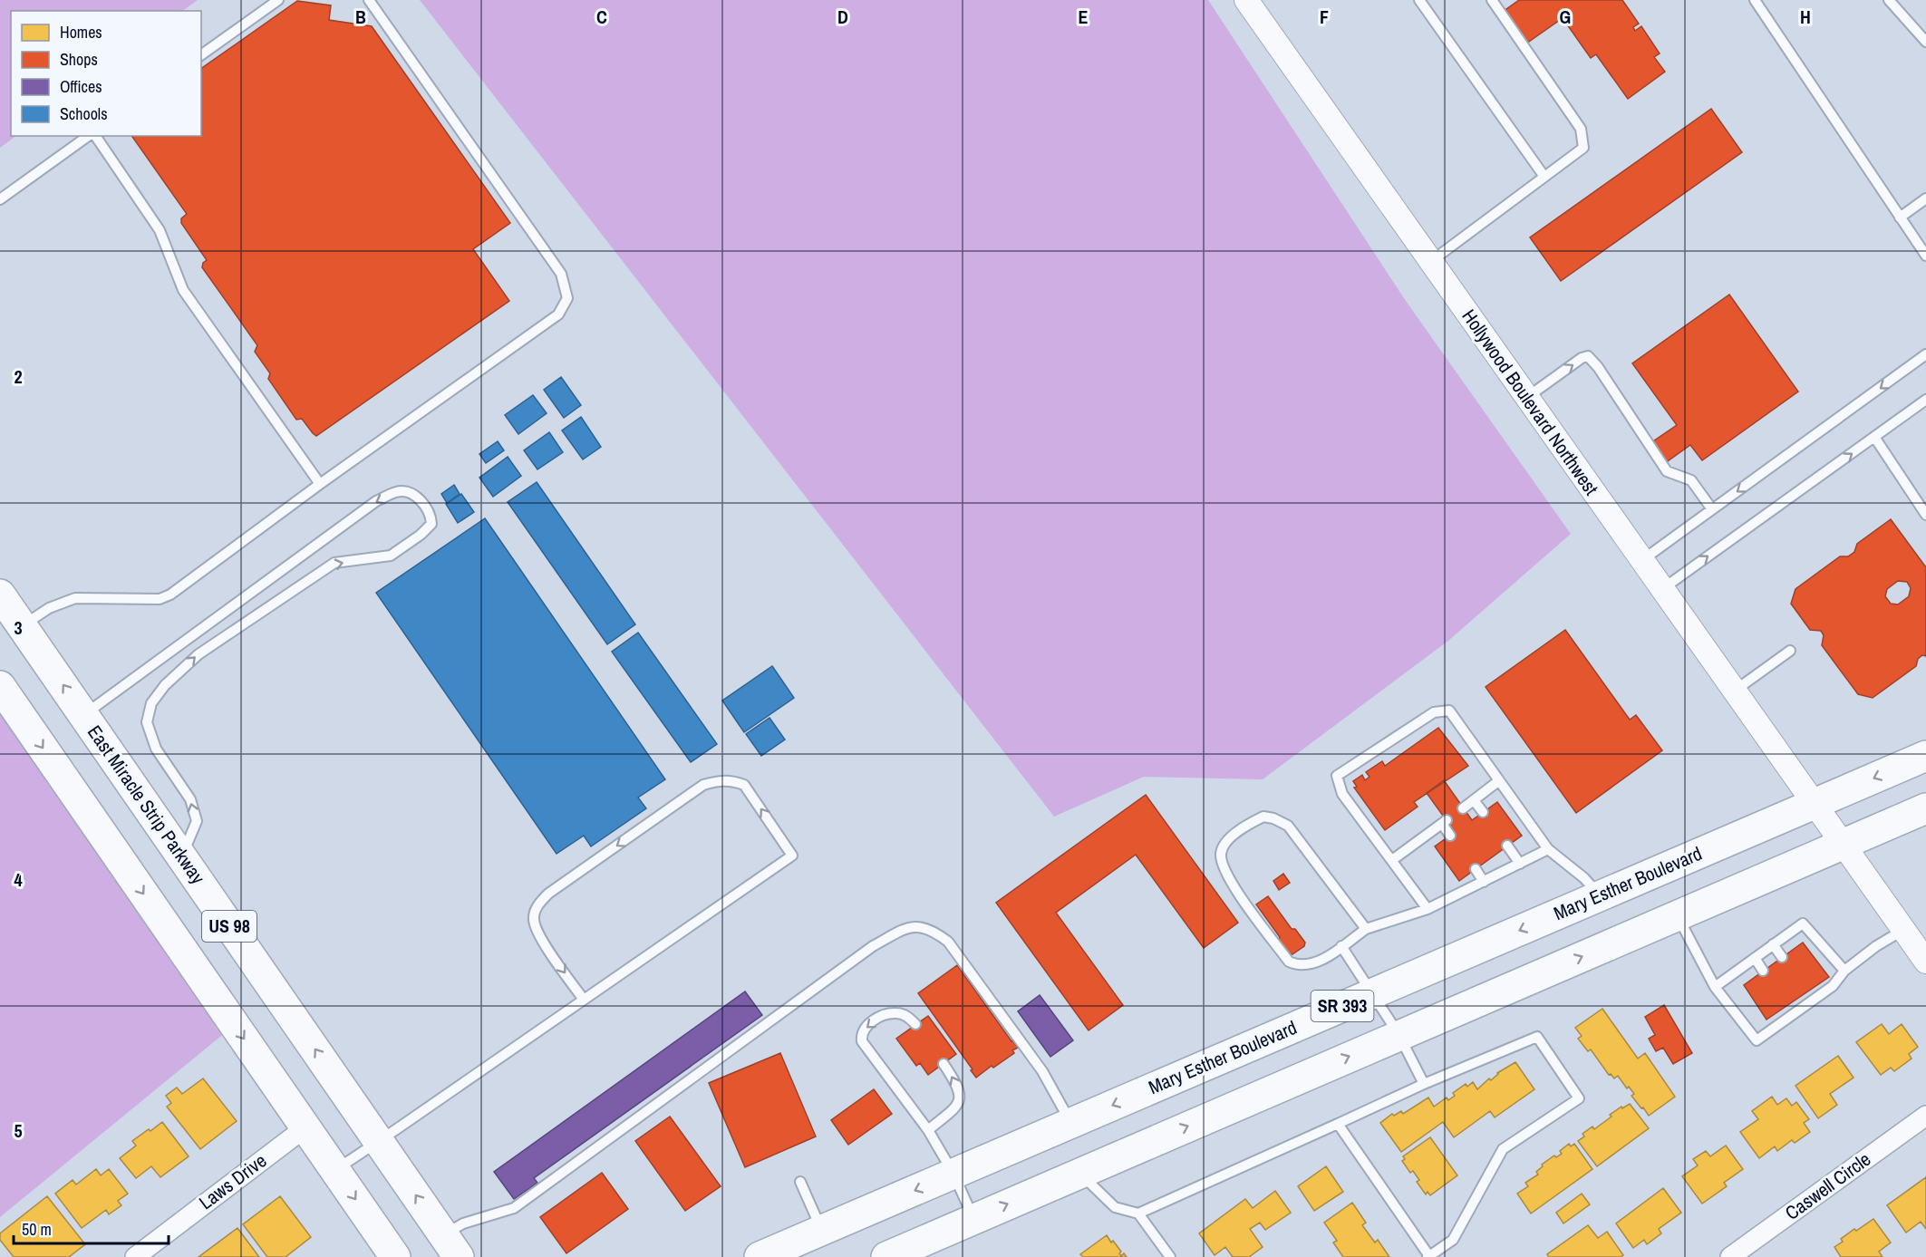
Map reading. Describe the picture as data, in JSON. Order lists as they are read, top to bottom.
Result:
{
  "streets": {
    "main road": [
      "East Miracle Strip Parkway",
      "Mary Esther Boulevard",
      "US 98",
      "SR 393"
    ],
    "street": ["Hollywood Boulevard Northwest", "Laws Drive", "Caswell Circle"]
  },
  "crossings": [
    ["Hollywood Boulevard Northwest", "Mary Esther Boulevard"],
    ["Hollywood Boulevard Northwest", "SR 393"],
    ["US 98", "Laws Drive"]
  ],
  "legend": [
    "Homes",
    "Shops",
    "Offices",
    "Schools"
  ],
  "scale_bar": "50 m",
  "grid": {
    "columns": [
      "B",
      "C",
      "D",
      "E",
      "F",
      "G",
      "H"
    ],
    "rows": [
      "2",
      "3",
      "4",
      "5"
    ]
  }
}
